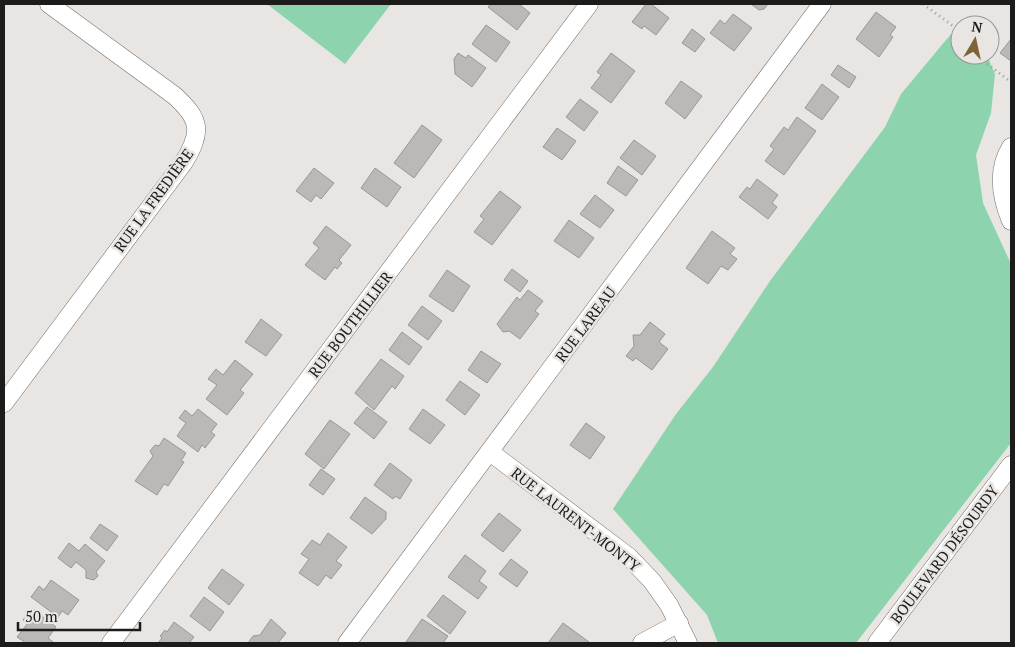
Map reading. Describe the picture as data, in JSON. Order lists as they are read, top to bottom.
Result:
{
  "streets": {
    "street": [
      "RUE LA FREDIÈRE",
      "RUE BOUTHILLIER",
      "RUE LAREAU",
      "RUE LAURENT-MONTY",
      "BOULEVARD DÉSOURDY"
    ]
  },
  "crossings": [
    ["RUE LAREAU", "RUE LAURENT-MONTY"]
  ],
  "scale_bar": "50 m",
  "north": "top"
}
